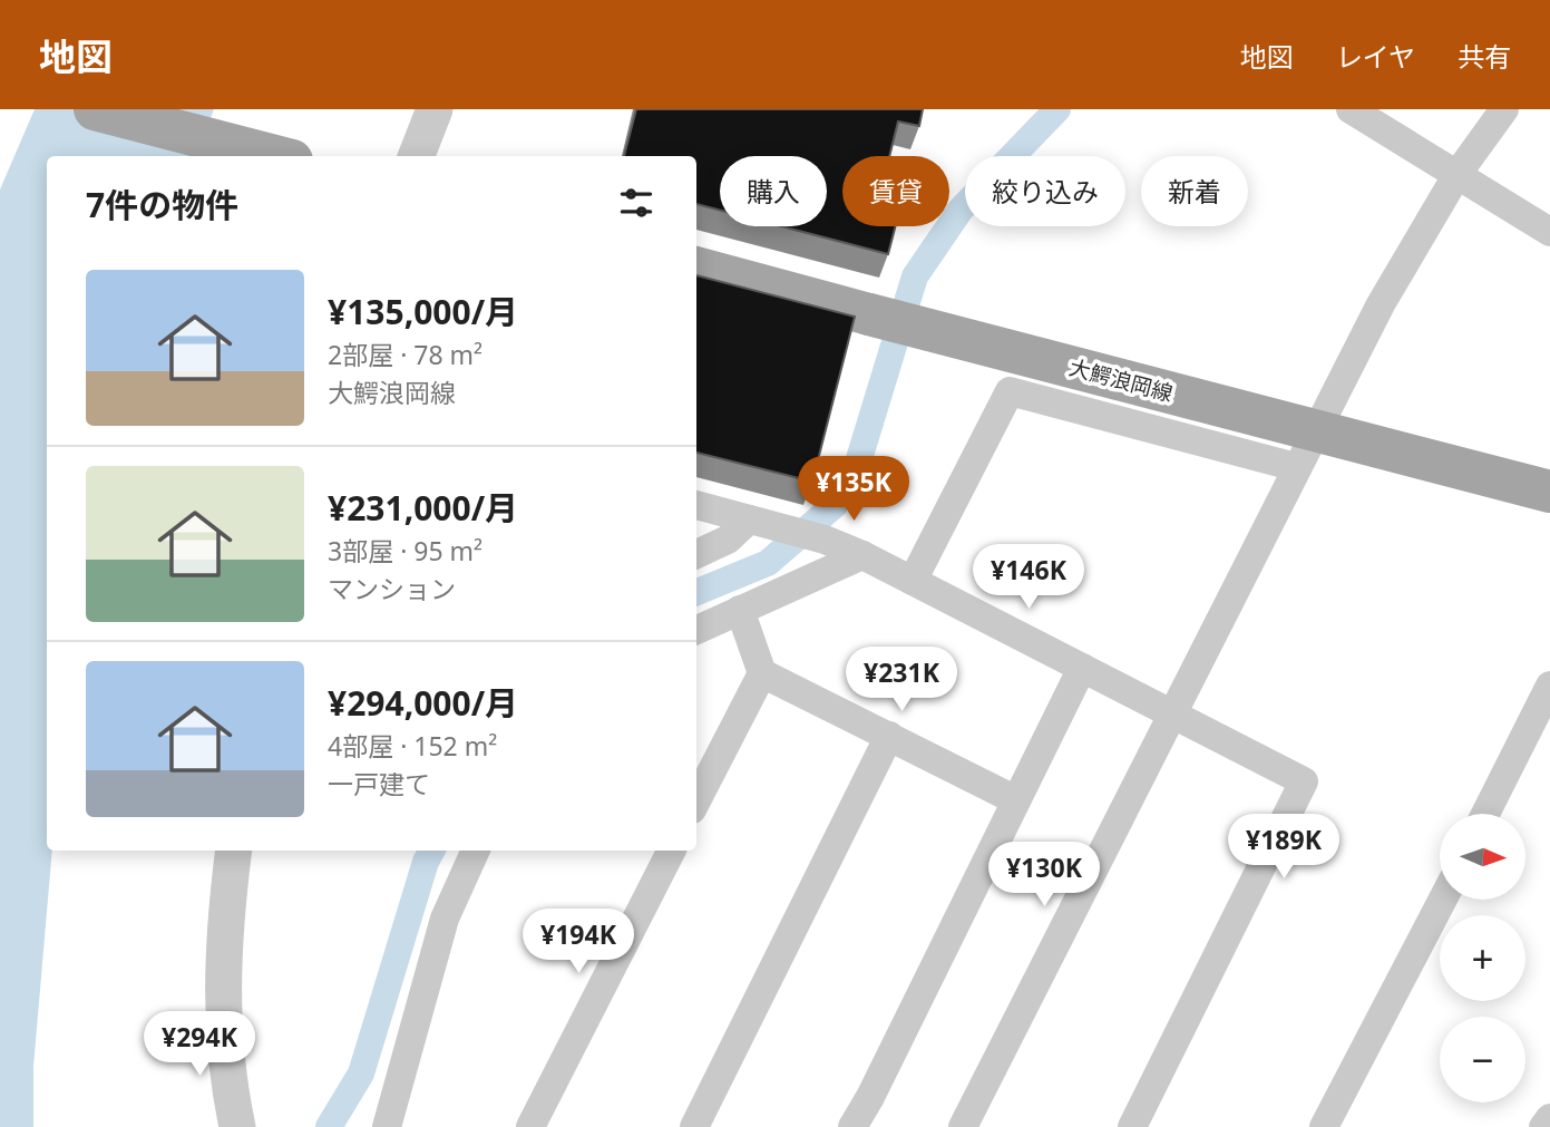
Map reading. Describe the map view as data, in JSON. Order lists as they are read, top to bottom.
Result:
{
  "streets": {
    "main road": ["大鰐浪岡線"]
  },
  "north": "right",
  "page": {
    "header": "地図",
    "nav": ["地図", "レイヤ", "共有"],
    "chip": [
      "購入",
      "賃貸",
      "絞り込み",
      "新着"
    ],
    "heading": "7件の物件",
    "list": [
      {
        "name": "¥135,000/月",
        "note": "2部屋 · 78 m² · 大鰐浪岡線"
      },
      {
        "name": "¥231,000/月",
        "note": "3部屋 · 95 m² · マンション"
      },
      {
        "name": "¥294,000/月",
        "note": "4部屋 · 152 m² · 一戸建て"
      }
    ],
    "price": [
      "¥135K",
      "¥146K",
      "¥231K",
      "¥189K",
      "¥130K",
      "¥194K",
      "¥294K"
    ],
    "map_buttons": ["+", "−"]
  }
}
